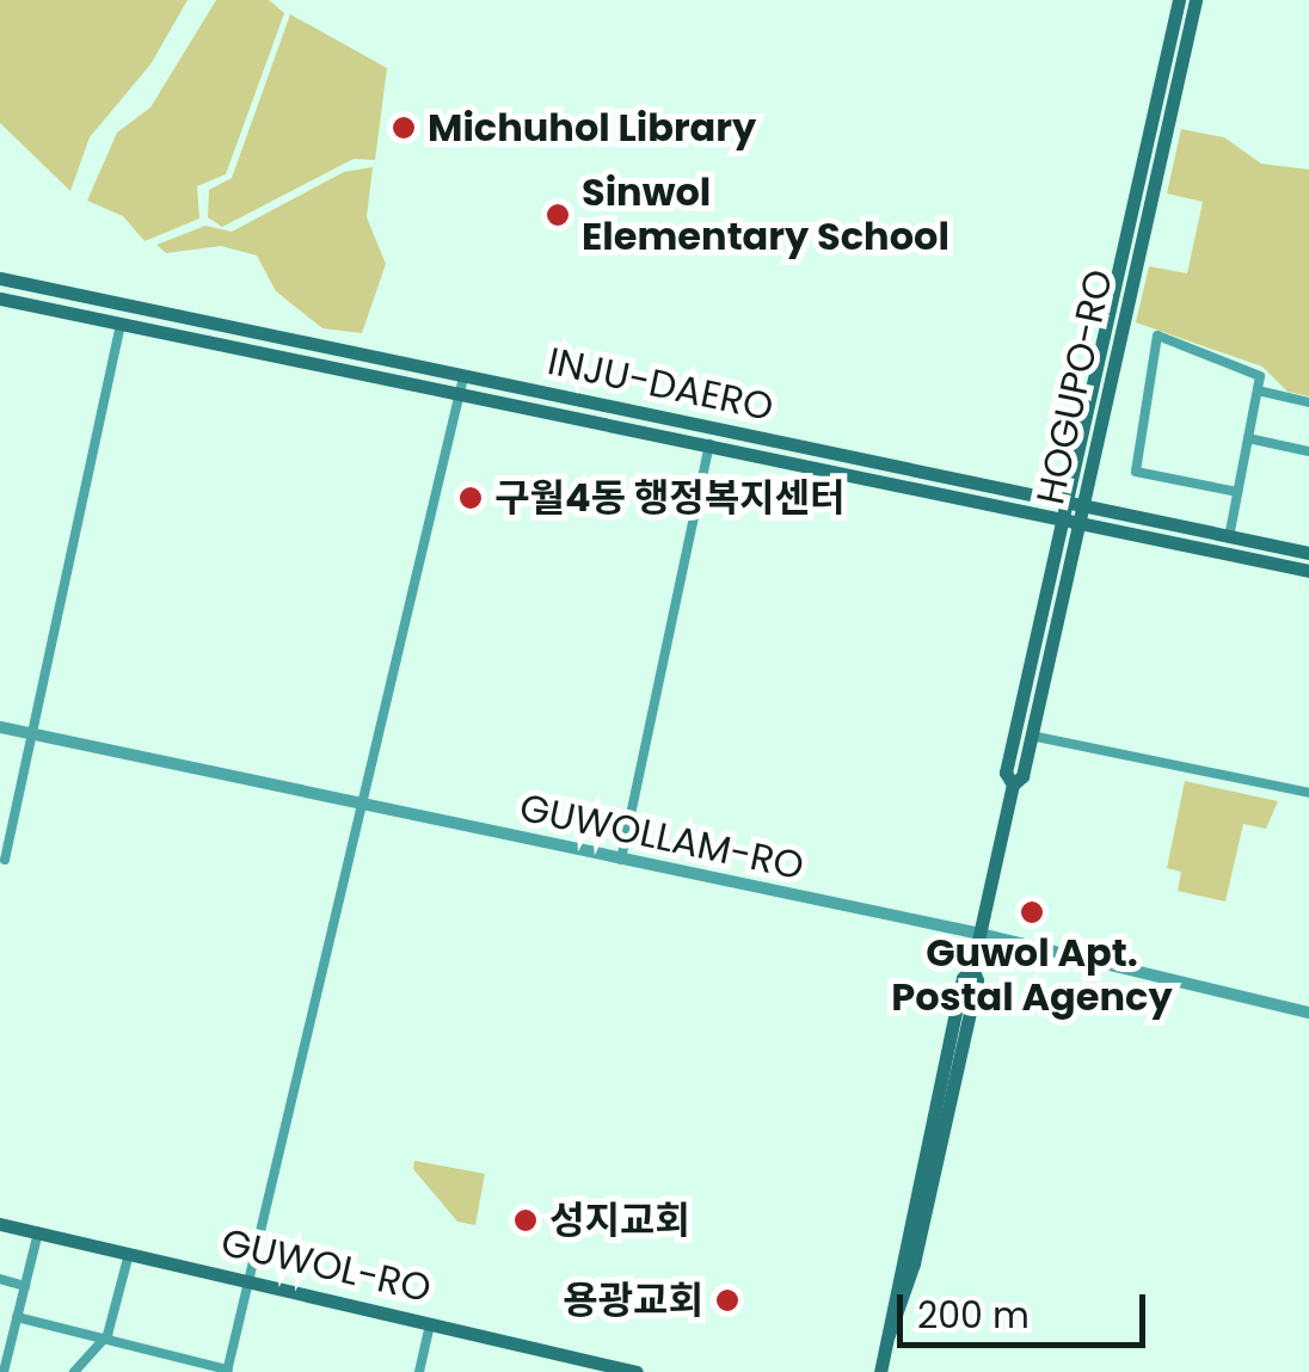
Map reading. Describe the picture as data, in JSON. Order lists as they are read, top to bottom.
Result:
{
  "streets": {
    "main road": ["INJU-DAERO", "HOGUPO-RO", "GUWOL-RO"],
    "street": ["GUWOLLAM-RO"]
  },
  "crossings": [
    ["INJU-DAERO", "HOGUPO-RO"],
    ["HOGUPO-RO", "GUWOLLAM-RO"]
  ],
  "places": [
    "Michuhol Library",
    "Sinwol Elementary School",
    "구월4동 행정복지센터",
    "Guwol Apt. Postal Agency",
    "성지교회",
    "용광교회"
  ],
  "scale_bar": "200 m"
}
